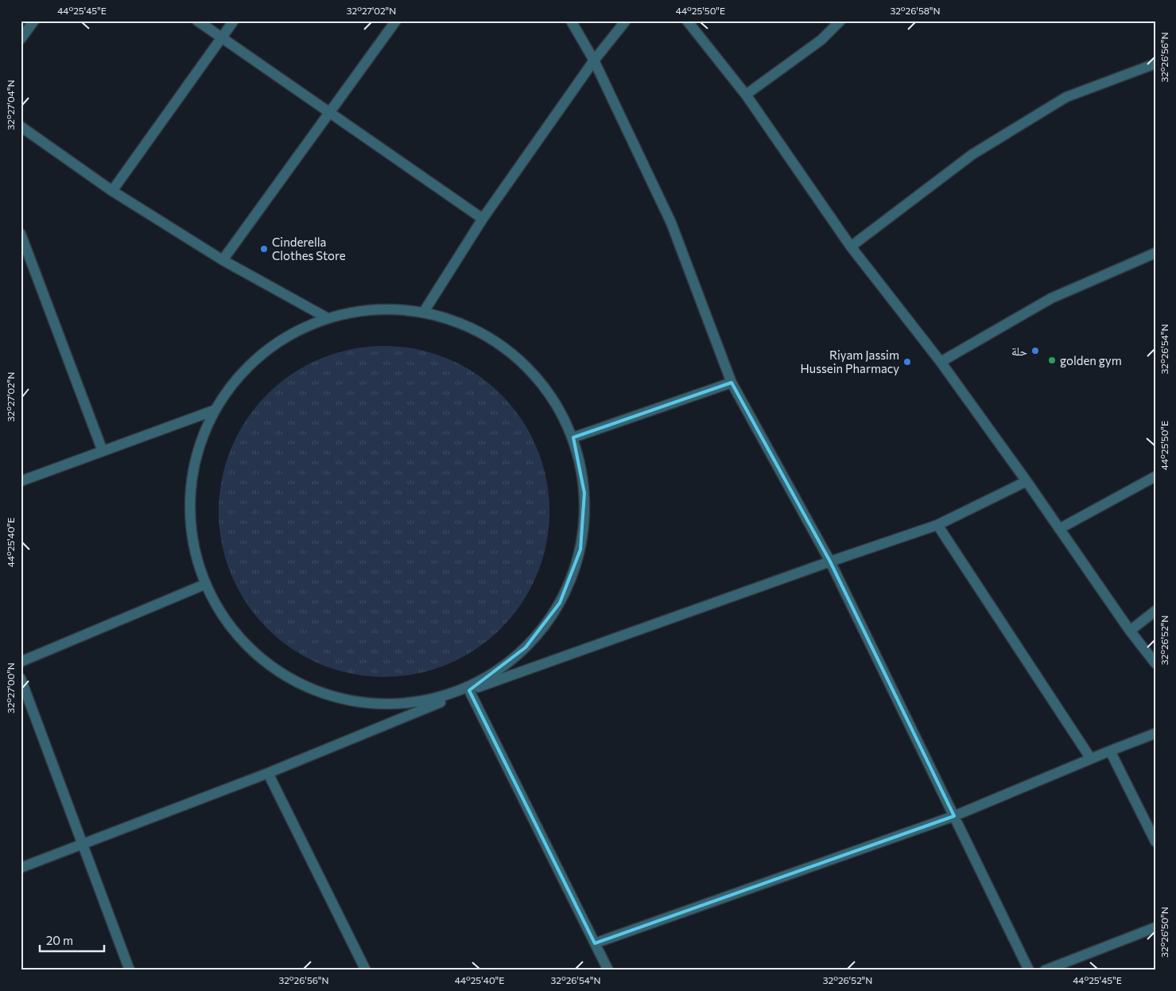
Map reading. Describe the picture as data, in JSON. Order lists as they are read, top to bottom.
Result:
{
  "places": [
    "Cinderella Clothes Store",
    "حلة",
    "golden gym",
    "Riyam Jassim Hussein Pharmacy"
  ],
  "scale_bar": "20 m",
  "coordinates": [
    "44°25'45\"E",
    "32°27'02\"N",
    "44°25'50\"E",
    "32°26'58\"N",
    "32°26'56\"N",
    "32°27'04\"N",
    "32°26'54\"N",
    "44°25'40\"E",
    "32°26'52\"N",
    "32°27'00\"N",
    "32°26'50\"N"
  ]
}
